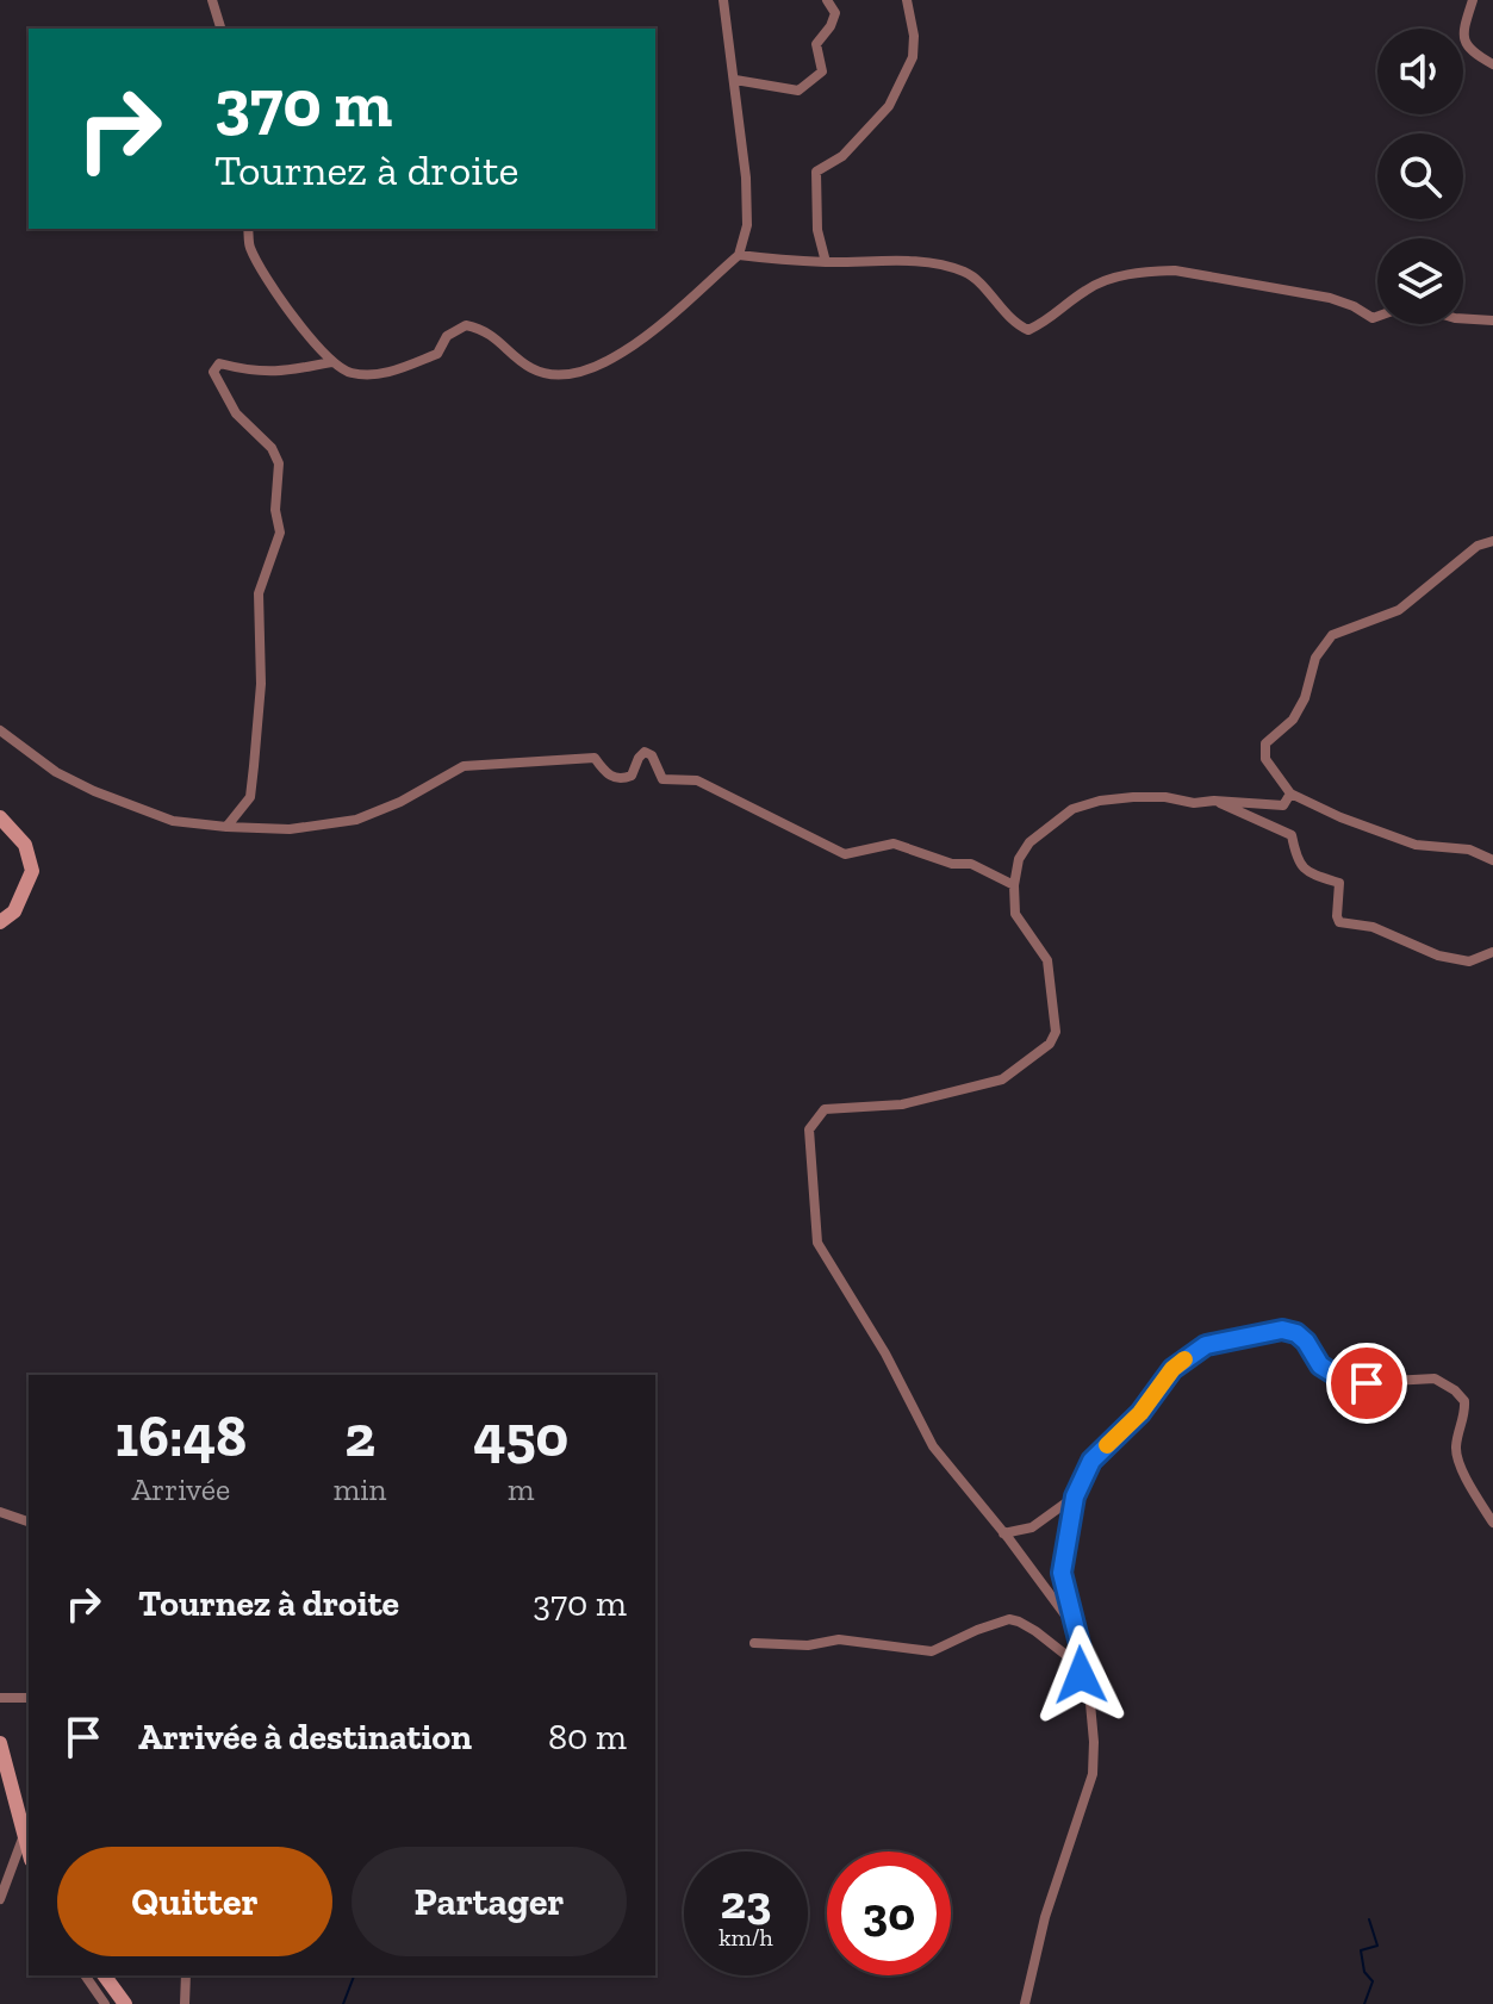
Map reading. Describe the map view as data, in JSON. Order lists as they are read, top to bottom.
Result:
{
  "page": {
    "turn": ["370 m", "Tournez à droite"],
    "eta": [
      "16:48",
      "Arrivée",
      "2",
      "min",
      "450",
      "m"
    ],
    "list": [
      {
        "name": "Tournez à droite",
        "value": "370 m"
      },
      {
        "name": "Arrivée à destination",
        "value": "80 m"
      }
    ],
    "buttons": ["Quitter", "Partager"],
    "speed": "23 km/h",
    "limit": "30"
  }
}
